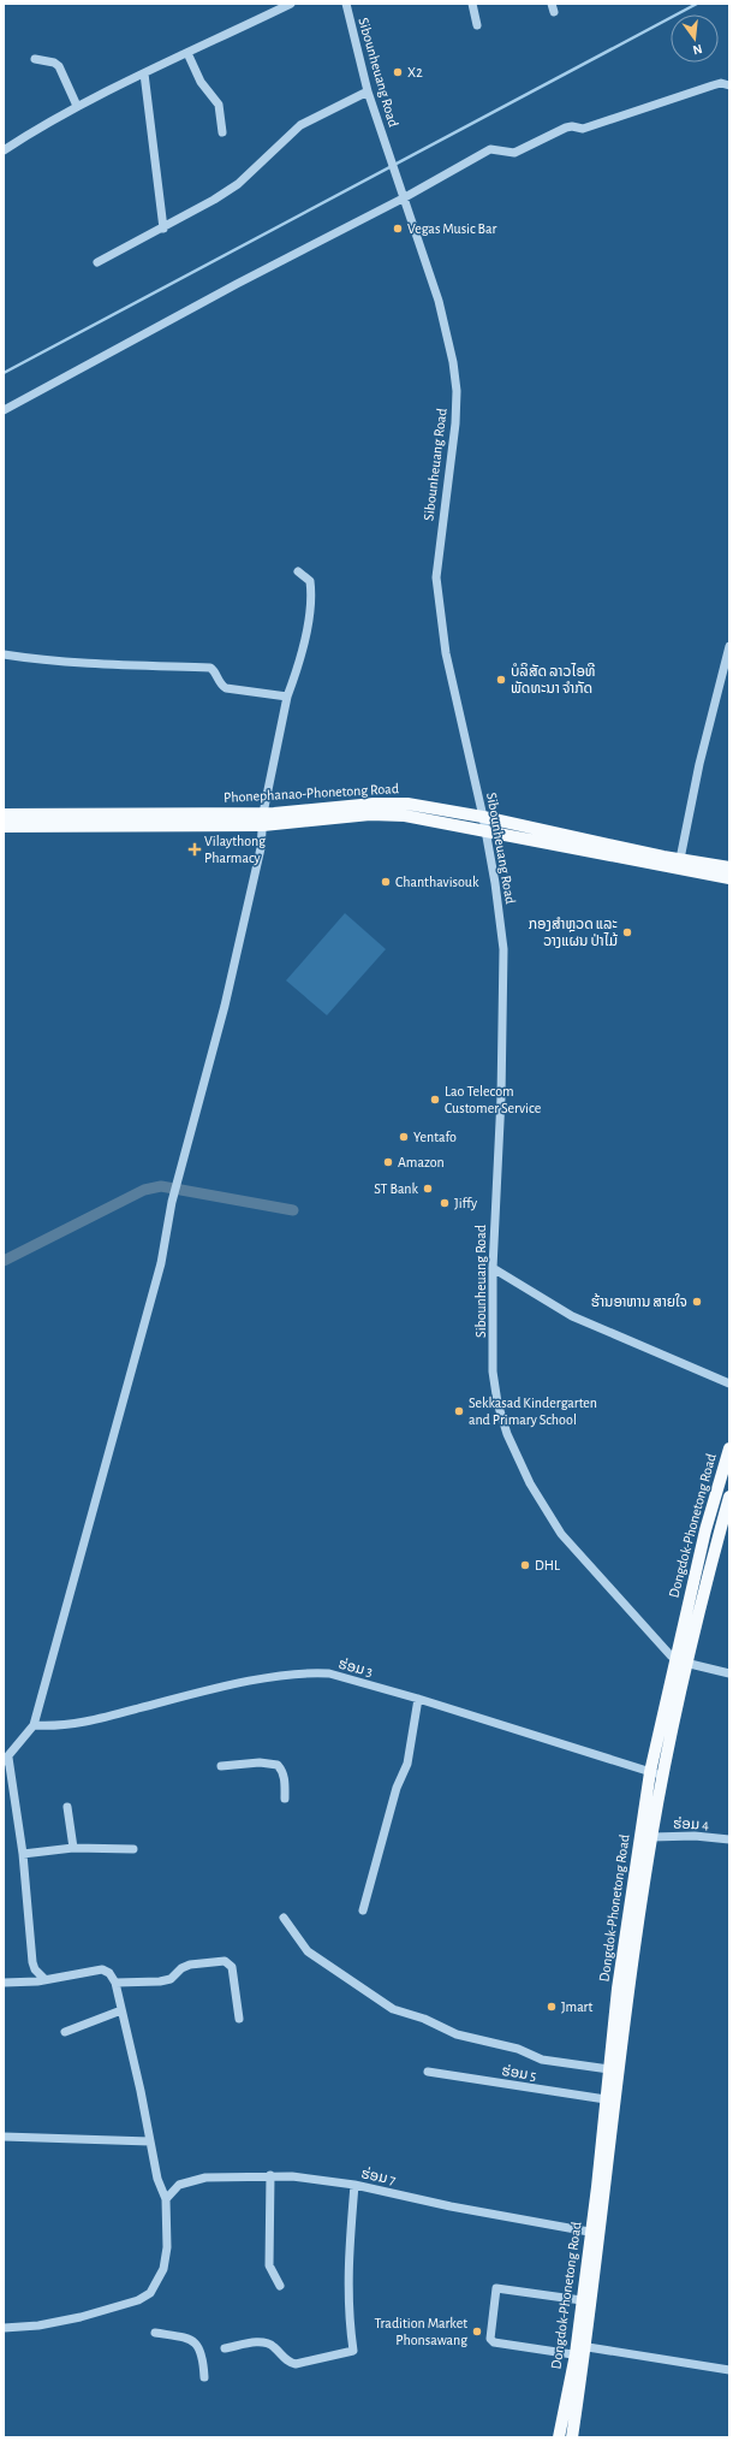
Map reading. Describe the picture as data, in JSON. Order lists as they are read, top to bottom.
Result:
{
  "streets": {
    "main road": ["Phonephanao-Phonetong Road", "Dongdok-Phonetong Road"],
    "street": [
      "Sibounheuang Road",
      "ຮ່ອມ 3",
      "ຮ່ອມ 4",
      "ຮ່ອມ 5",
      "ຮ່ອມ 7"
    ]
  },
  "crossings": [
    ["Sibounheuang Road", "Phonephanao-Phonetong Road"],
    ["Sibounheuang Road", "Dongdok-Phonetong Road"],
    ["Dongdok-Phonetong Road", "ຮ່ອມ 3"],
    ["Dongdok-Phonetong Road", "ຮ່ອມ 4"],
    ["Dongdok-Phonetong Road", "ຮ່ອມ 5"],
    ["Dongdok-Phonetong Road", "ຮ່ອມ 7"]
  ],
  "places": {
    "other": [
      "X2",
      "Vegas Music Bar",
      "ບໍລິສັດ ລາວໄອທີ ພັດທະນາ ຈຳກັດ",
      "Chanthavisouk",
      "ກອງສໍາຫຼວດ ແລະ ວາງແຜນ ປ່າໄມ້",
      "Lao Telecom Customer Service",
      "Yentafo",
      "Amazon",
      "ST Bank",
      "Jiffy",
      "ຮ້ານອາຫານ ສາຍໃຈ",
      "Sekkasad Kindergarten and Primary School",
      "DHL",
      "Jmart",
      "Tradition Market Phonsawang"
    ],
    "health": ["Vilaythong Pharmacy"]
  },
  "north": "bottom"
}
